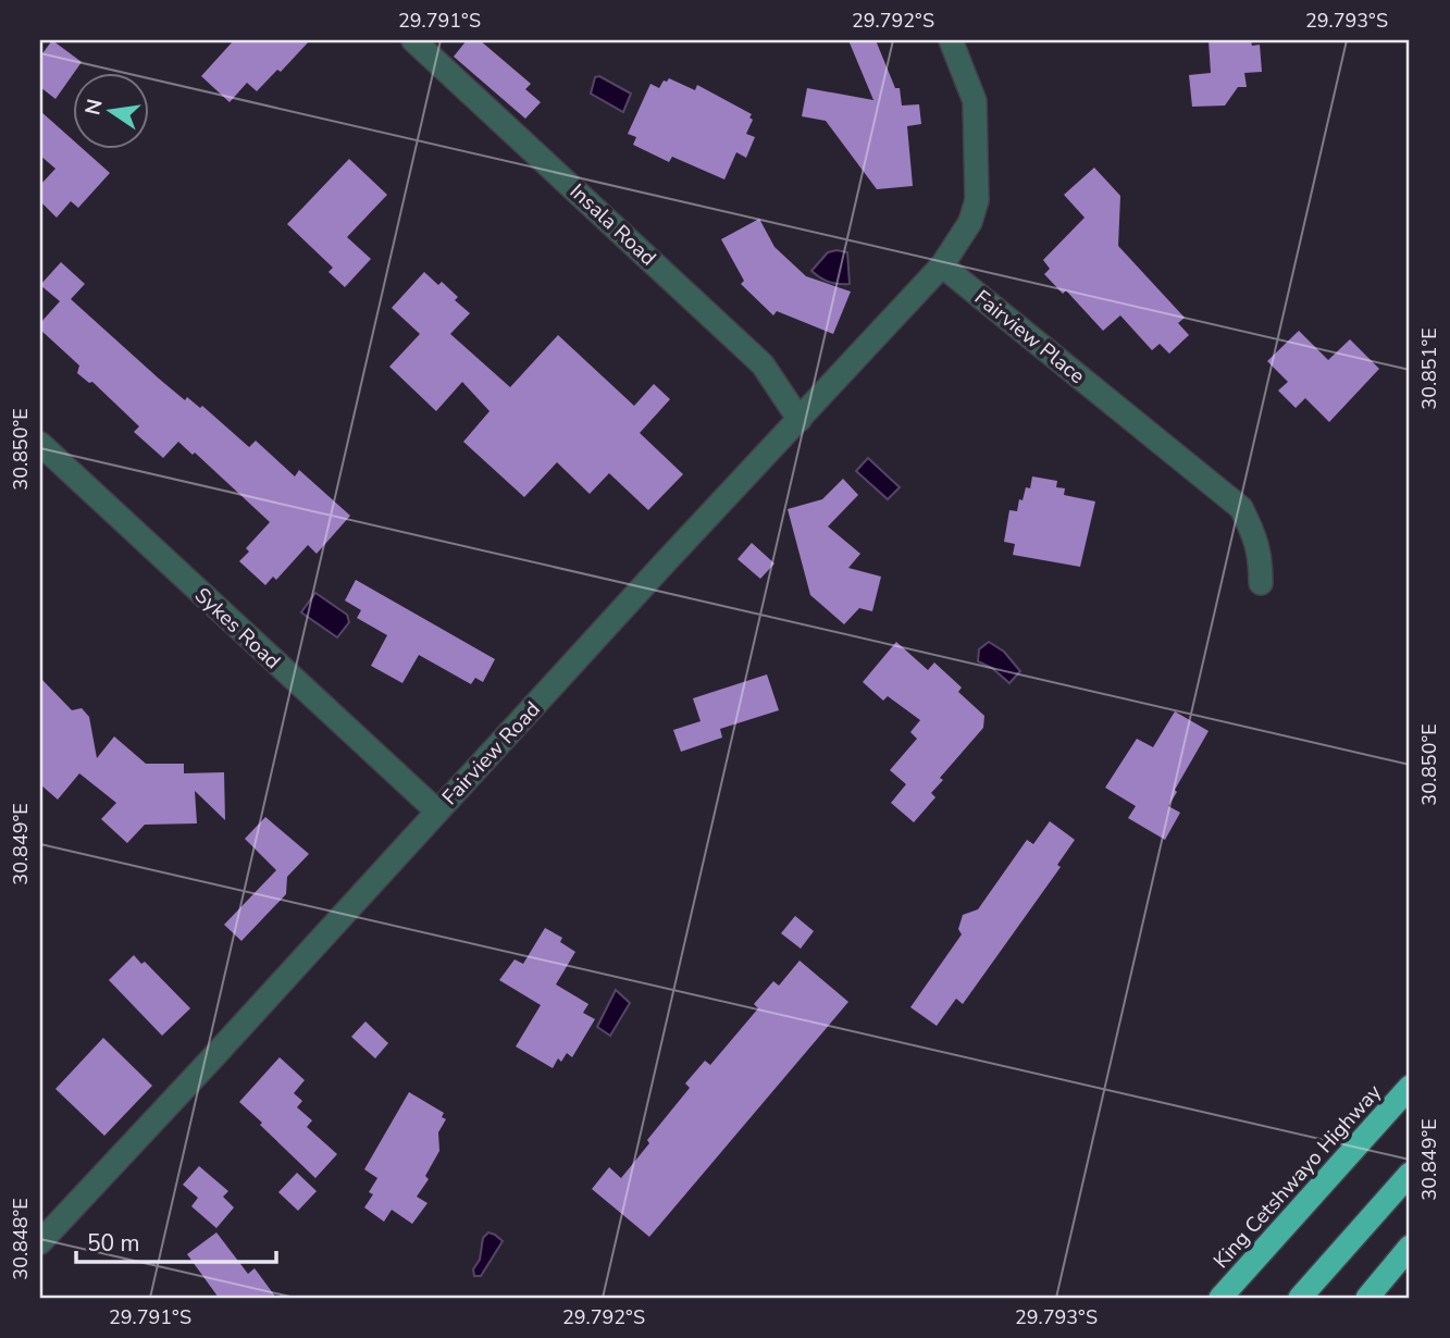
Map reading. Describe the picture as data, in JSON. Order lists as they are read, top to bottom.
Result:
{
  "streets": {
    "highway": ["King Cetshwayo Highway"],
    "street": [
      "Insala Road",
      "Fairview Place",
      "Sykes Road",
      "Fairview Road"
    ]
  },
  "crossings": [
    ["Insala Road", "Fairview Road"],
    ["Fairview Place", "Fairview Road"],
    ["Sykes Road", "Fairview Road"]
  ],
  "scale_bar": "50 m",
  "north": "left",
  "coordinates": [
    "29.791°S",
    "29.792°S",
    "29.793°S",
    "30.851°E",
    "30.850°E",
    "30.849°E",
    "30.848°E"
  ]
}
